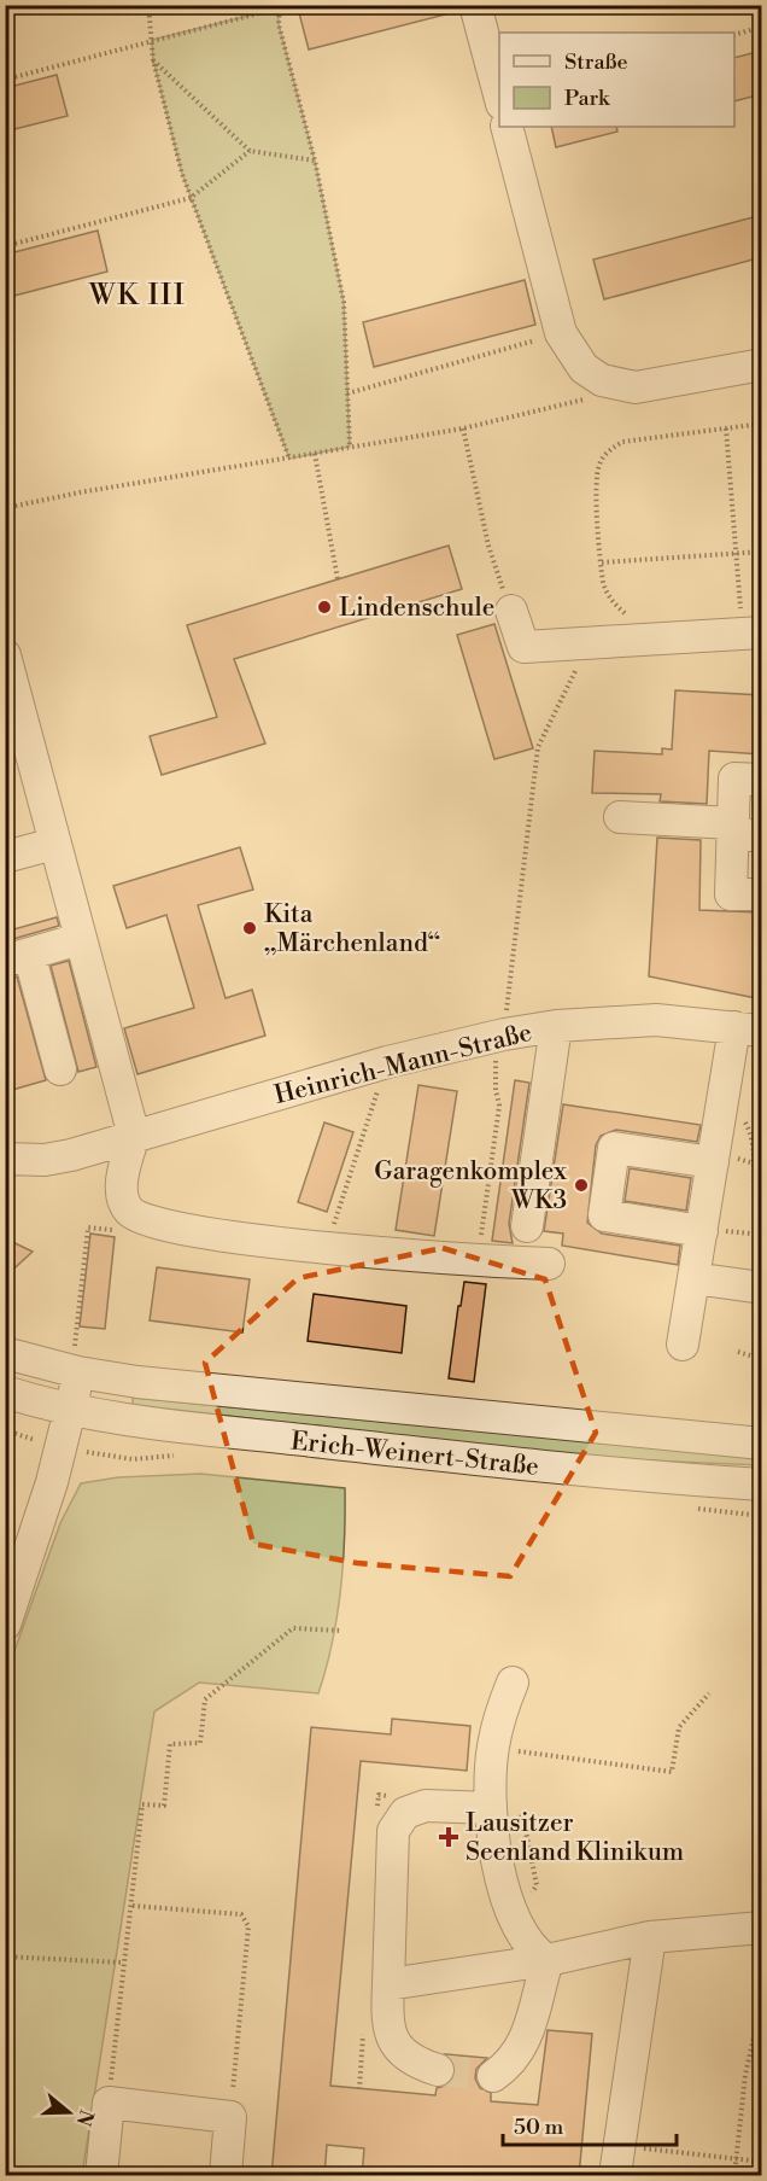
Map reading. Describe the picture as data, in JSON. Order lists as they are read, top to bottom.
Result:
{
  "streets": {
    "street": ["Heinrich-Mann-Straße", "Erich-Weinert-Straße"]
  },
  "districts": ["WK III"],
  "places": {
    "other": ["Lindenschule", "Kita „Märchenland“", "Garagenkomplex WK3"],
    "health": ["Lausitzer Seenland Klinikum"]
  },
  "legend": ["Straße", "Park"],
  "scale_bar": "50 m",
  "north": "right"
}
